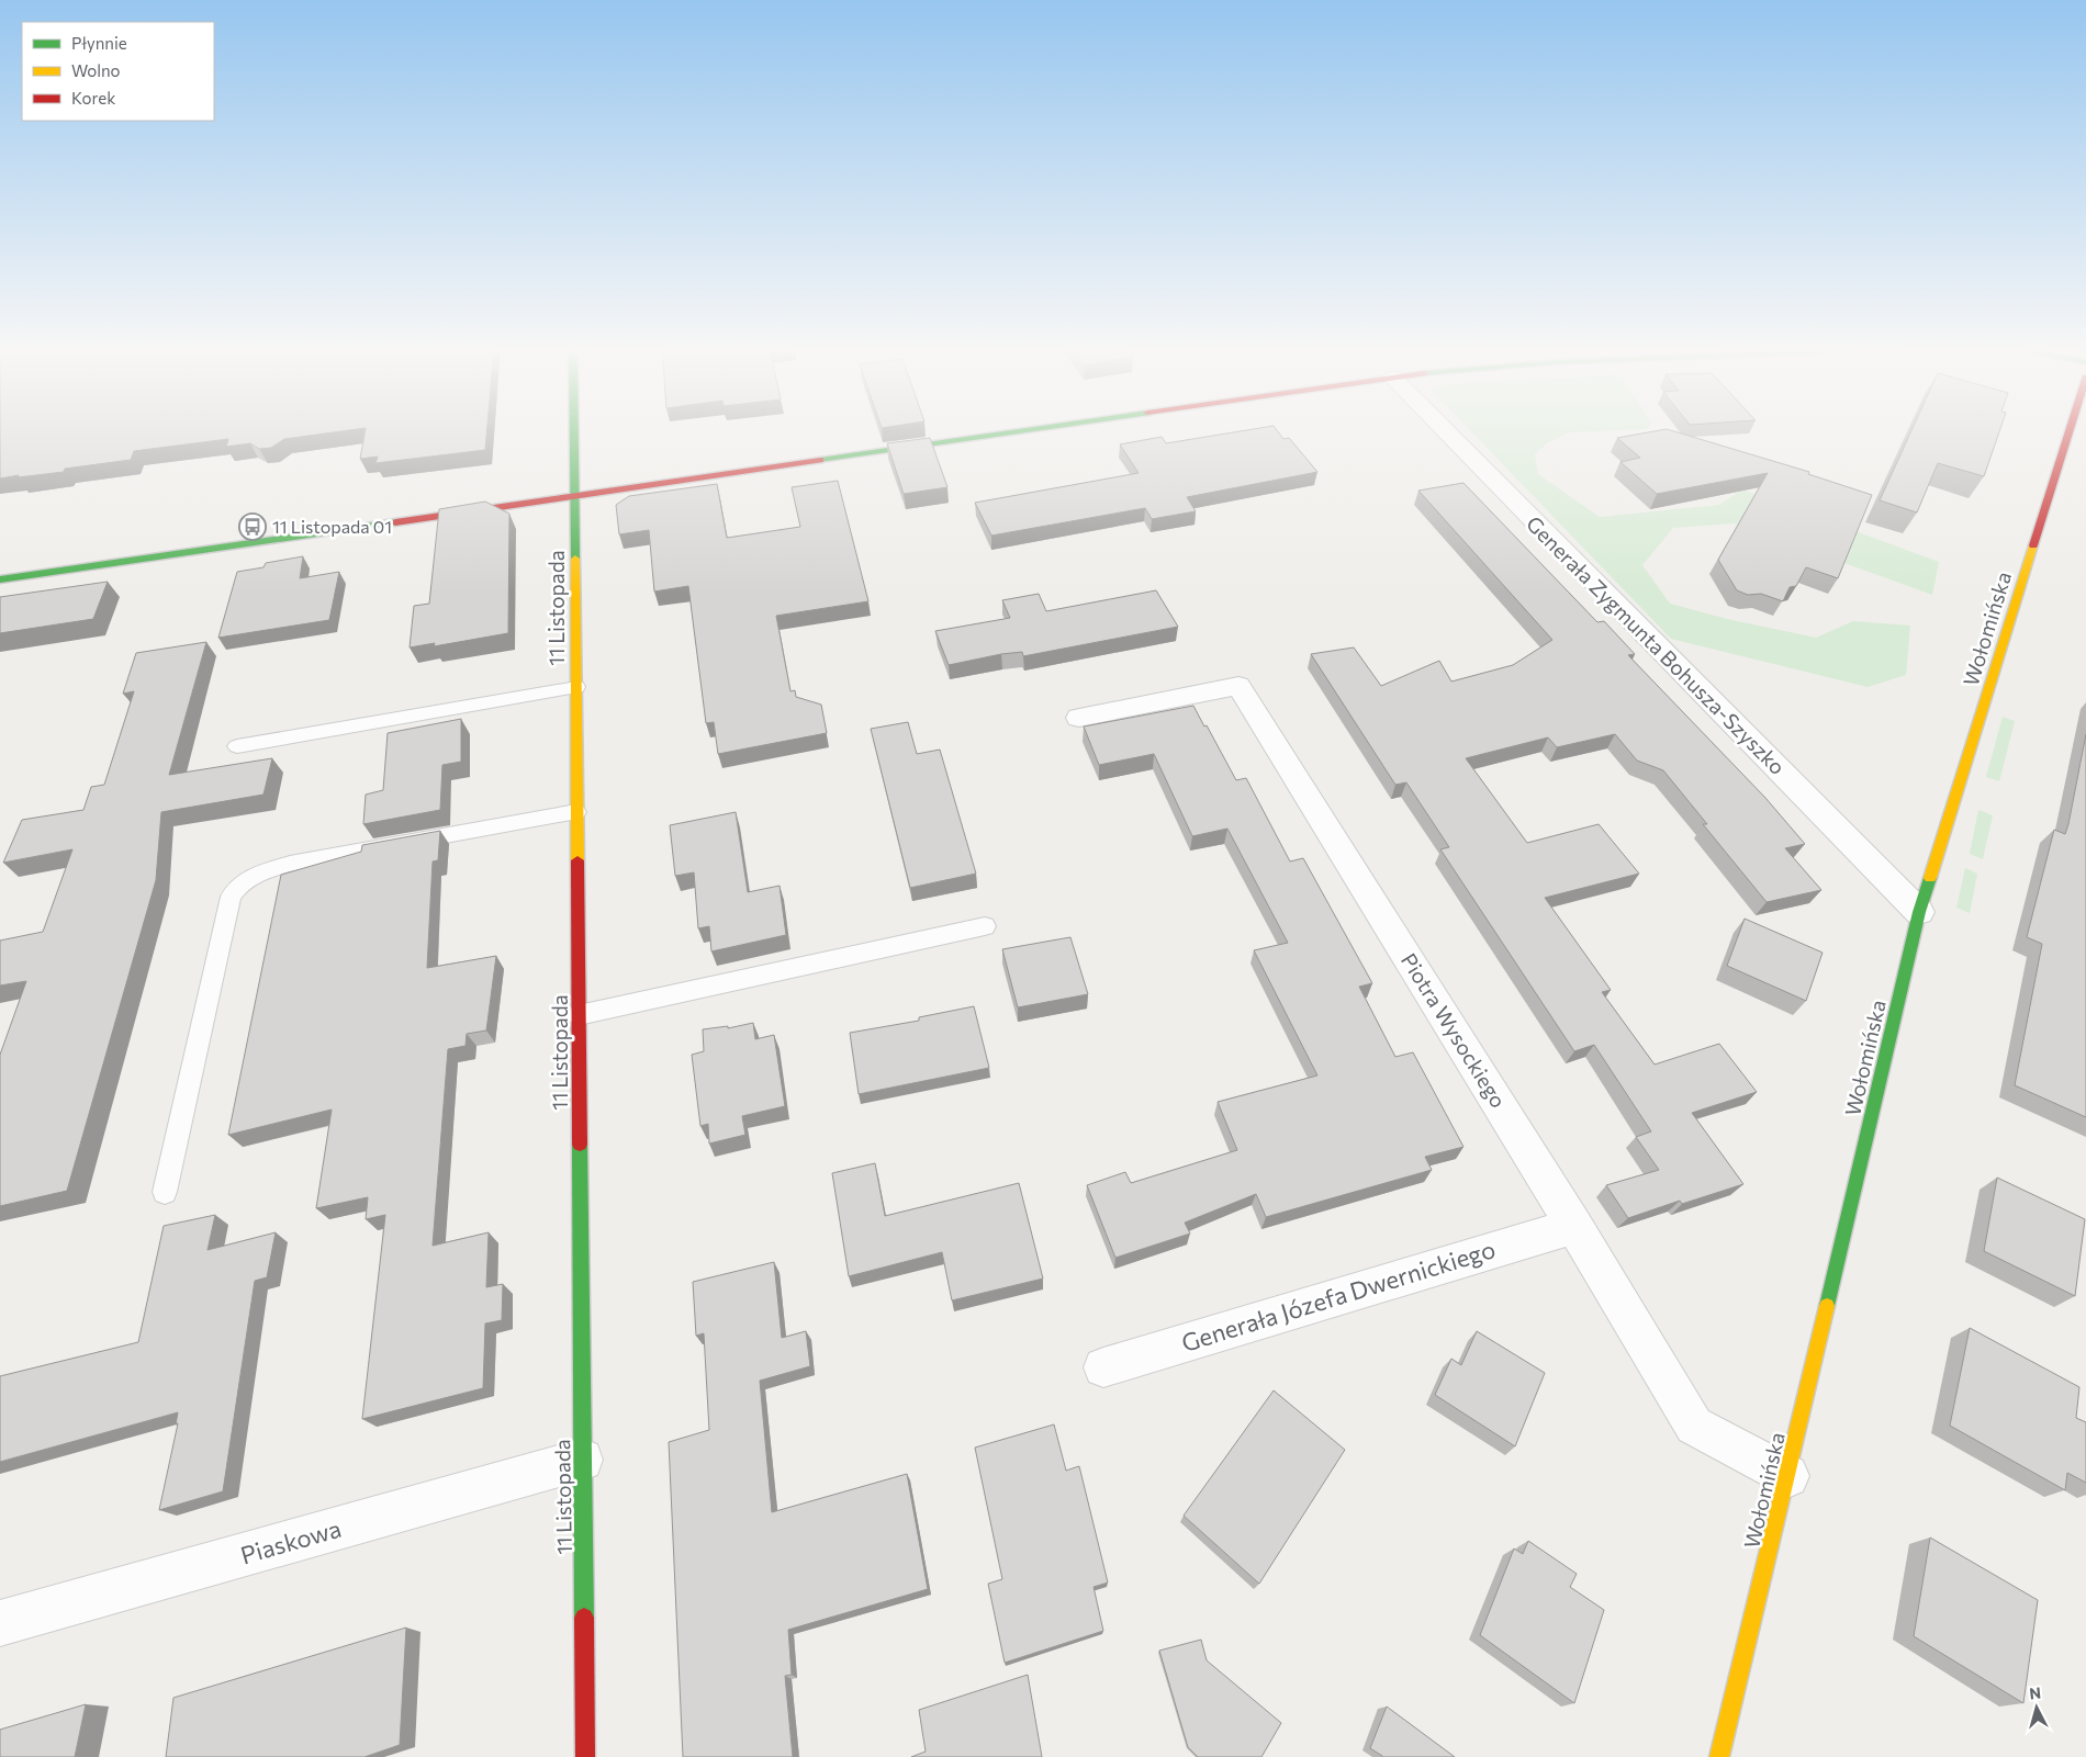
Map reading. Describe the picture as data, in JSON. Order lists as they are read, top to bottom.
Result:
{
  "streets": {
    "street": [
      "11 Listopada",
      "Wołomińska",
      "Generała Zygmunta Bohusza-Szyszko",
      "Piotra Wysockiego",
      "Generała Józefa Dwernickiego",
      "Piaskowa"
    ]
  },
  "crossings": [
    ["11 Listopada", "Piaskowa"],
    ["Wołomińska", "Generała Zygmunta Bohusza-Szyszko"],
    ["Wołomińska", "Piotra Wysockiego"],
    ["Piotra Wysockiego", "Generała Józefa Dwernickiego"]
  ],
  "places": {
    "bus stop": ["11 Listopada 01"]
  },
  "legend": ["Płynnie", "Wolno", "Korek"],
  "north": "top"
}
